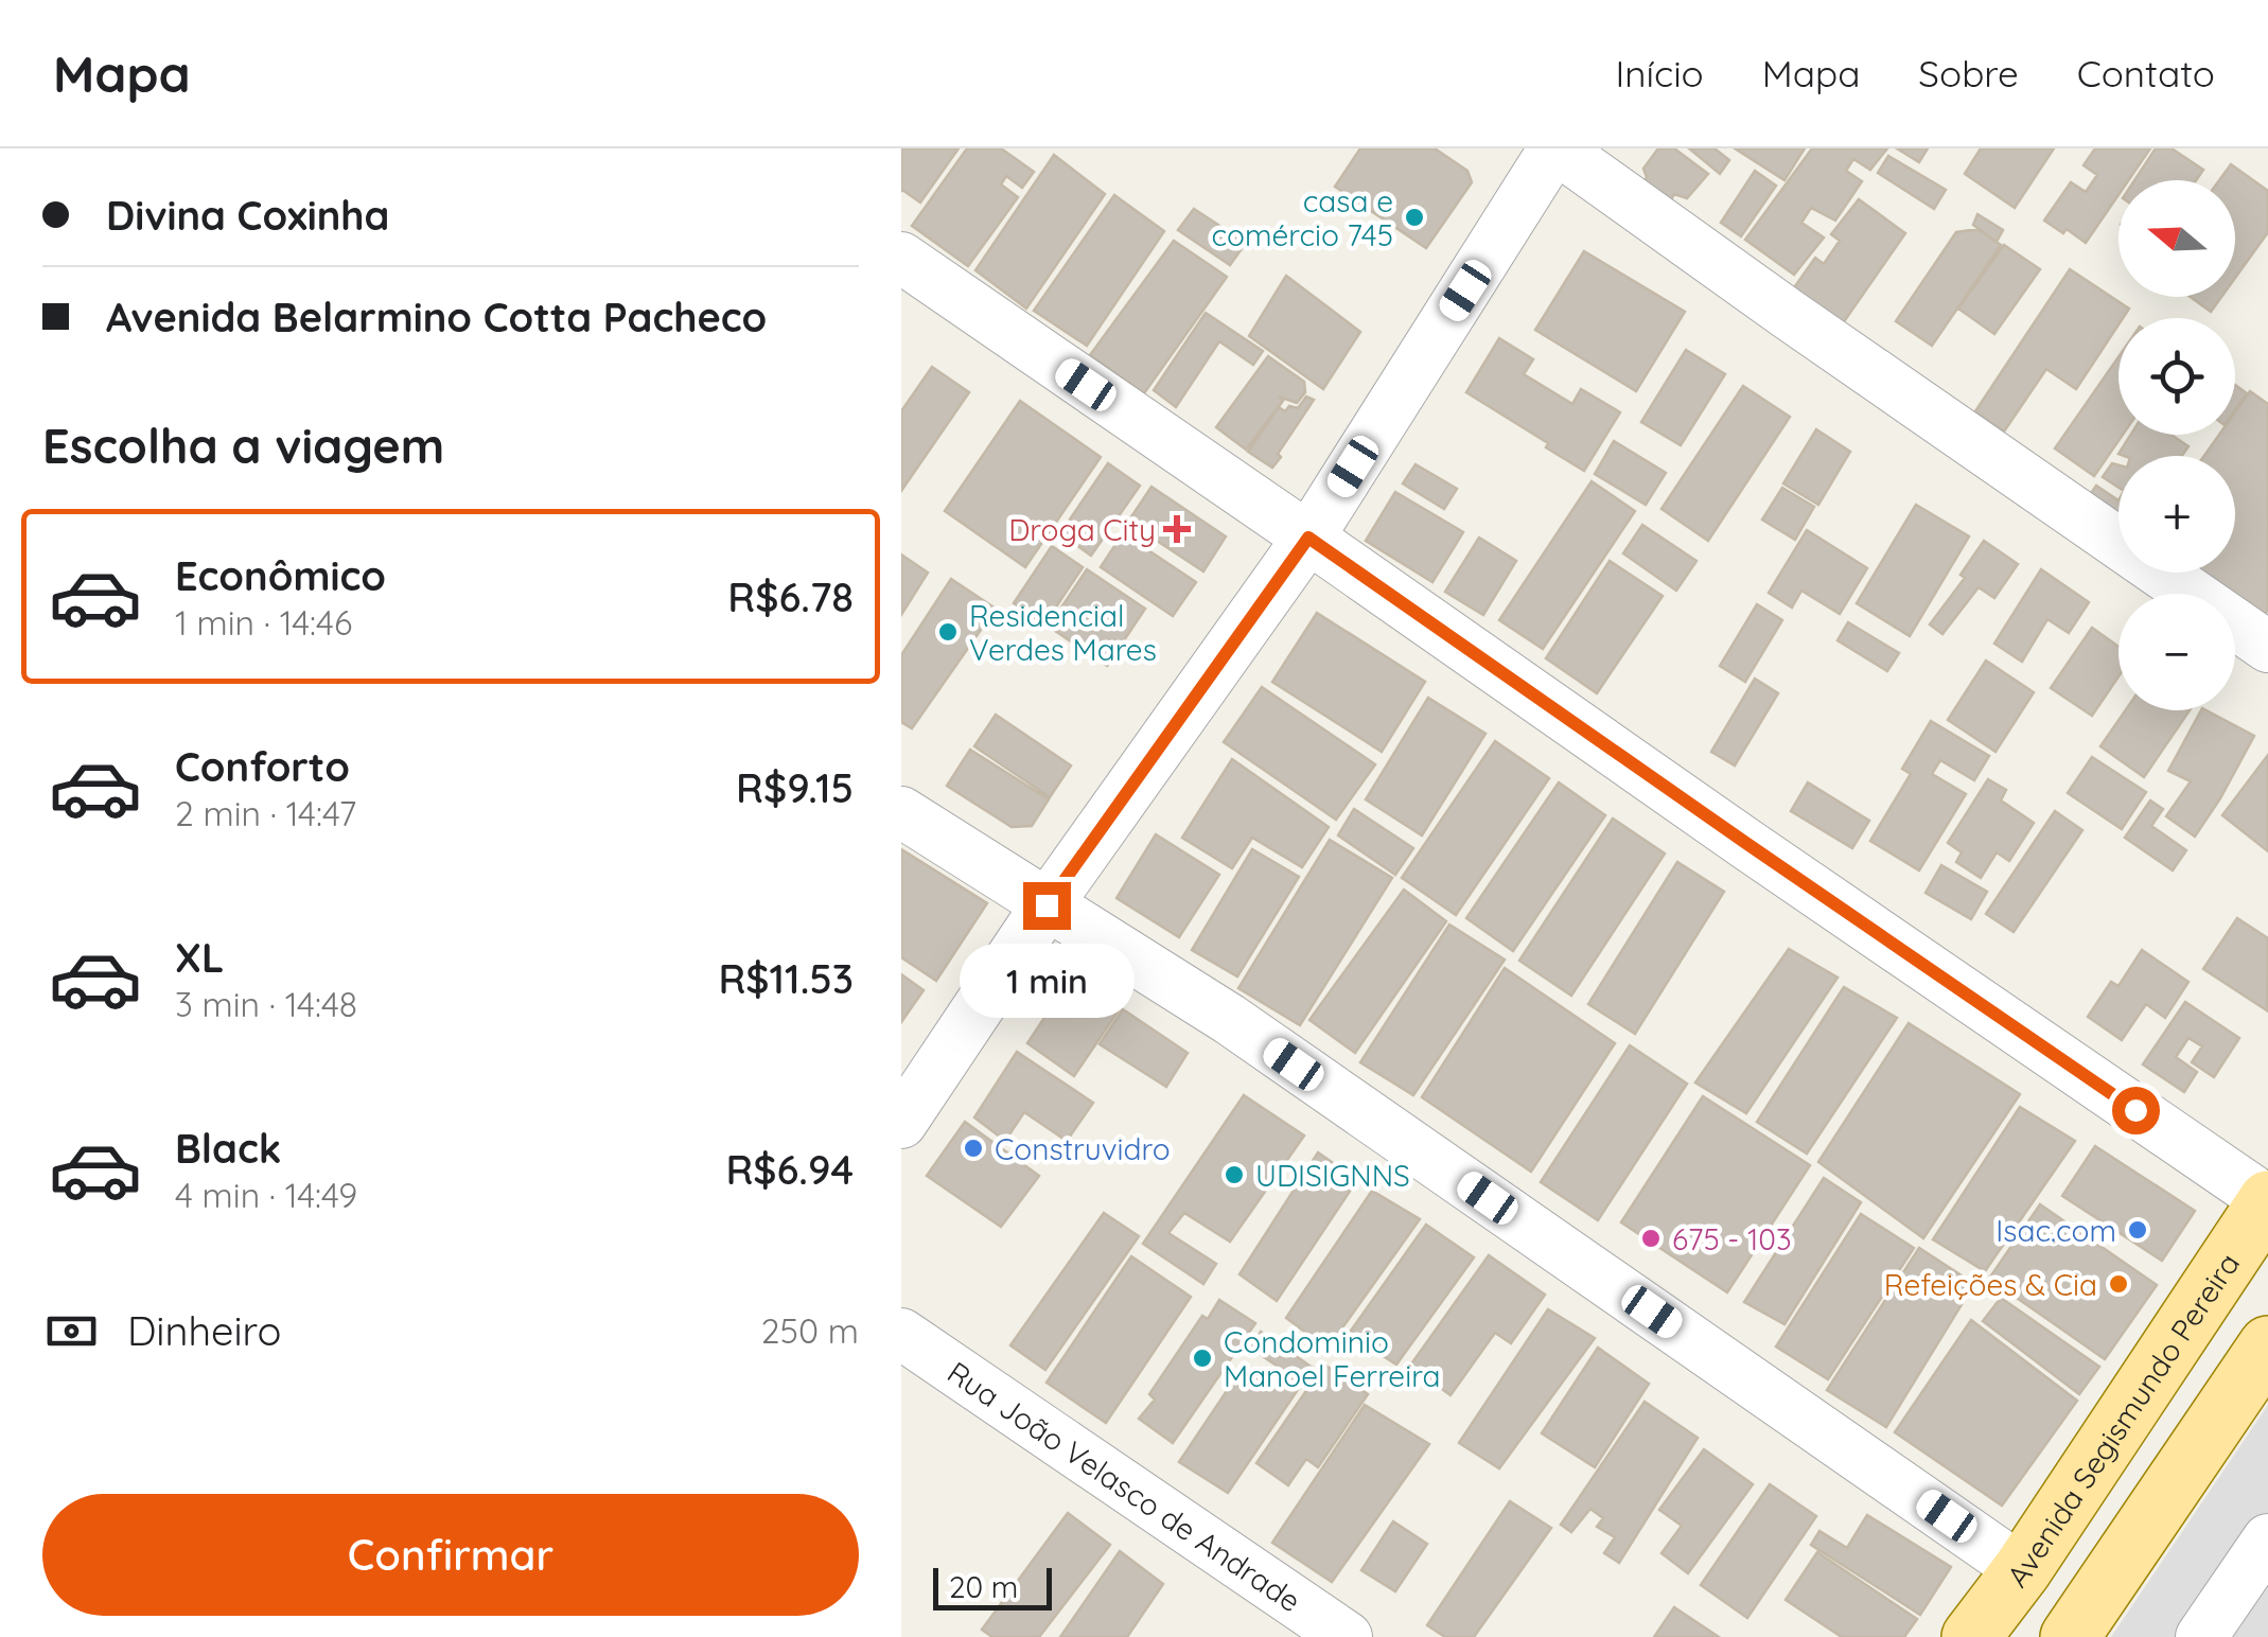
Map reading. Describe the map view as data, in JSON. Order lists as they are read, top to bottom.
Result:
{
  "streets": {
    "main road": ["Avenida Segismundo Pereira"],
    "street": ["Rua João Velasco de Andrade"]
  },
  "places": {
    "other": [
      "casa e comércio 745",
      "Residencial Verdes Mares",
      "Construvidro",
      "UDISIGNNS",
      "Isac.com",
      "675 - 103",
      "Refeições & Cia",
      "Condominio Manoel Ferreira"
    ],
    "health": ["Droga City"]
  },
  "scale_bar": "20 m",
  "north": "left",
  "page": {
    "header": "Mapa",
    "nav": [
      "Início",
      "Mapa",
      "Sobre",
      "Contato"
    ],
    "banner": ["Divina Coxinha", "Avenida Belarmino Cotta Pacheco"],
    "map_buttons": ["+", "−"],
    "heading": "Escolha a viagem",
    "list": [
      {
        "name": "Econômico",
        "note": "1 min · 14:46",
        "value": "R$6.78"
      },
      {
        "name": "Conforto",
        "note": "2 min · 14:47",
        "value": "R$9.15"
      },
      {
        "name": "XL",
        "note": "3 min · 14:48",
        "value": "R$11.53"
      },
      {
        "name": "Black",
        "note": "4 min · 14:49",
        "value": "R$6.94"
      }
    ],
    "bubble": "1 min",
    "pay": ["Dinheiro", "250 m"],
    "buttons": "Confirmar",
    "scale": "20 m"
  }
}
